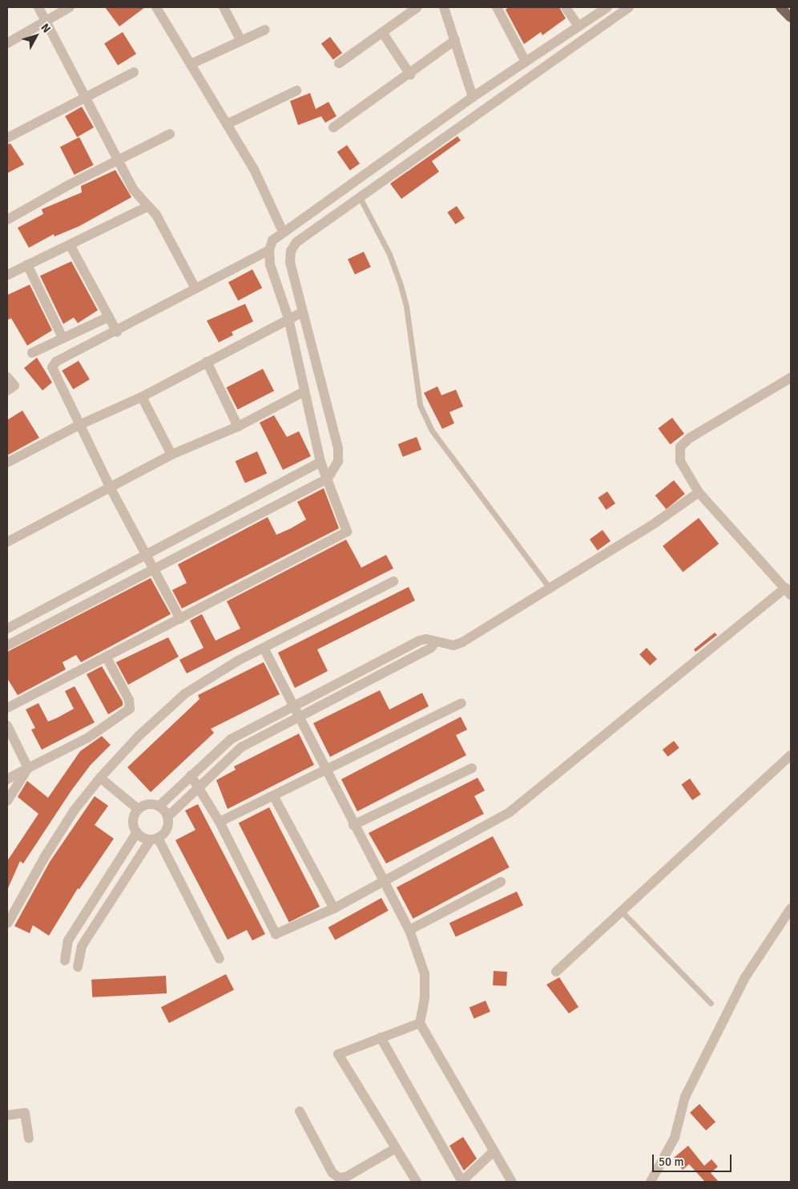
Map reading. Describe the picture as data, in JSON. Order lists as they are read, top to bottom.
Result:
{
  "scale_bar": "50 m",
  "north": "top right"
}
